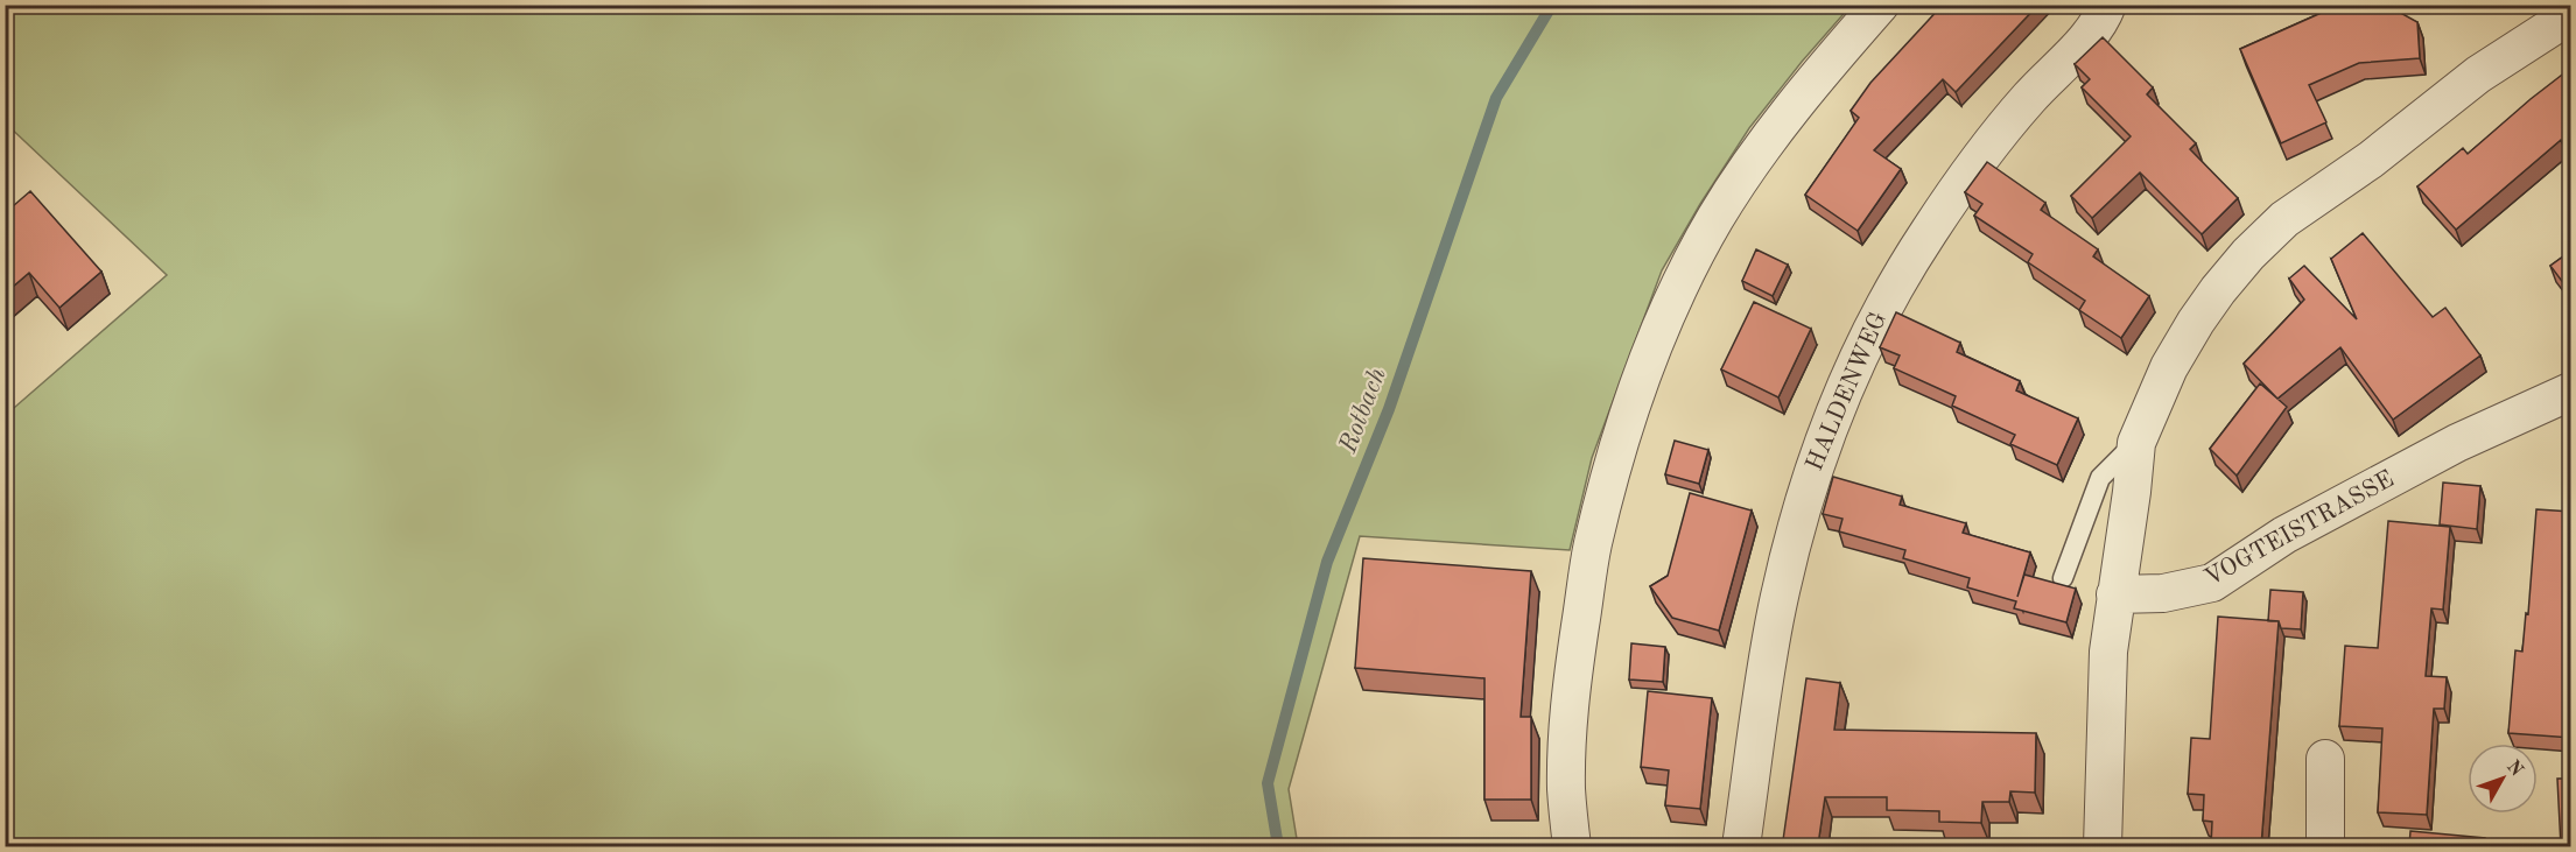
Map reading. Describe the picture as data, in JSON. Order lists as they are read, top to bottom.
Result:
{
  "streets": {
    "street": ["HALDENWEG", "VOGTEISTRASSE"]
  },
  "water": ["Rotbach"],
  "north": "top right"
}
